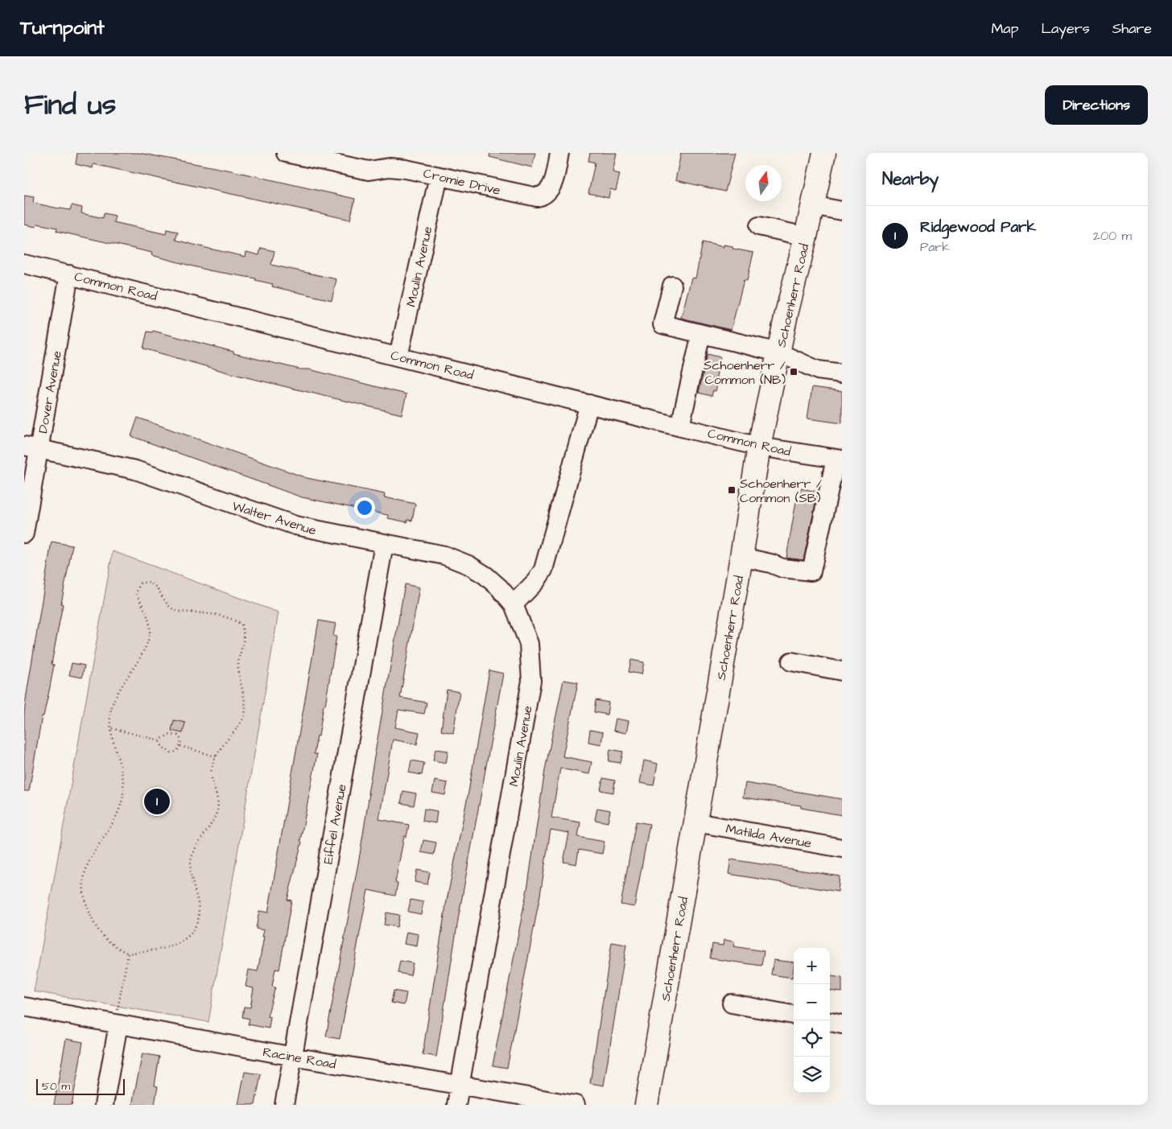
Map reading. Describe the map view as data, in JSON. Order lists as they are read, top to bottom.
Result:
{
  "streets": {
    "main road": ["Schoenherr Road"],
    "street": [
      "Cromie Drive",
      "Moulin Avenue",
      "Common Road",
      "Dover Avenue",
      "Walter Avenue",
      "Eiffel Avenue",
      "Matilda Avenue",
      "Racine Road"
    ]
  },
  "crossings": [
    ["Cromie Drive", "Moulin Avenue"],
    ["Moulin Avenue", "Common Road"],
    ["Moulin Avenue", "Walter Avenue"],
    ["Moulin Avenue", "Racine Road"],
    ["Common Road", "Schoenherr Road"],
    ["Common Road", "Dover Avenue"],
    ["Schoenherr Road", "Matilda Avenue"],
    ["Dover Avenue", "Walter Avenue"],
    ["Walter Avenue", "Eiffel Avenue"],
    ["Eiffel Avenue", "Racine Road"]
  ],
  "places": {
    "transit": ["Schoenherr / Common (NB)", "Schoenherr / Common (SB)"]
  },
  "scale_bar": "50 m",
  "north": "top",
  "page": {
    "header": "Turnpoint",
    "nav": ["Map", "Layers", "Share"],
    "title": "Find us",
    "buttons": "Directions",
    "heading": "Nearby",
    "list": [
      {
        "mark": "1",
        "name": "Ridgewood Park",
        "note": "Park",
        "value": "200 m"
      }
    ],
    "pins": "1",
    "map_buttons": ["+", "−"],
    "scale": "50 m"
  }
}
